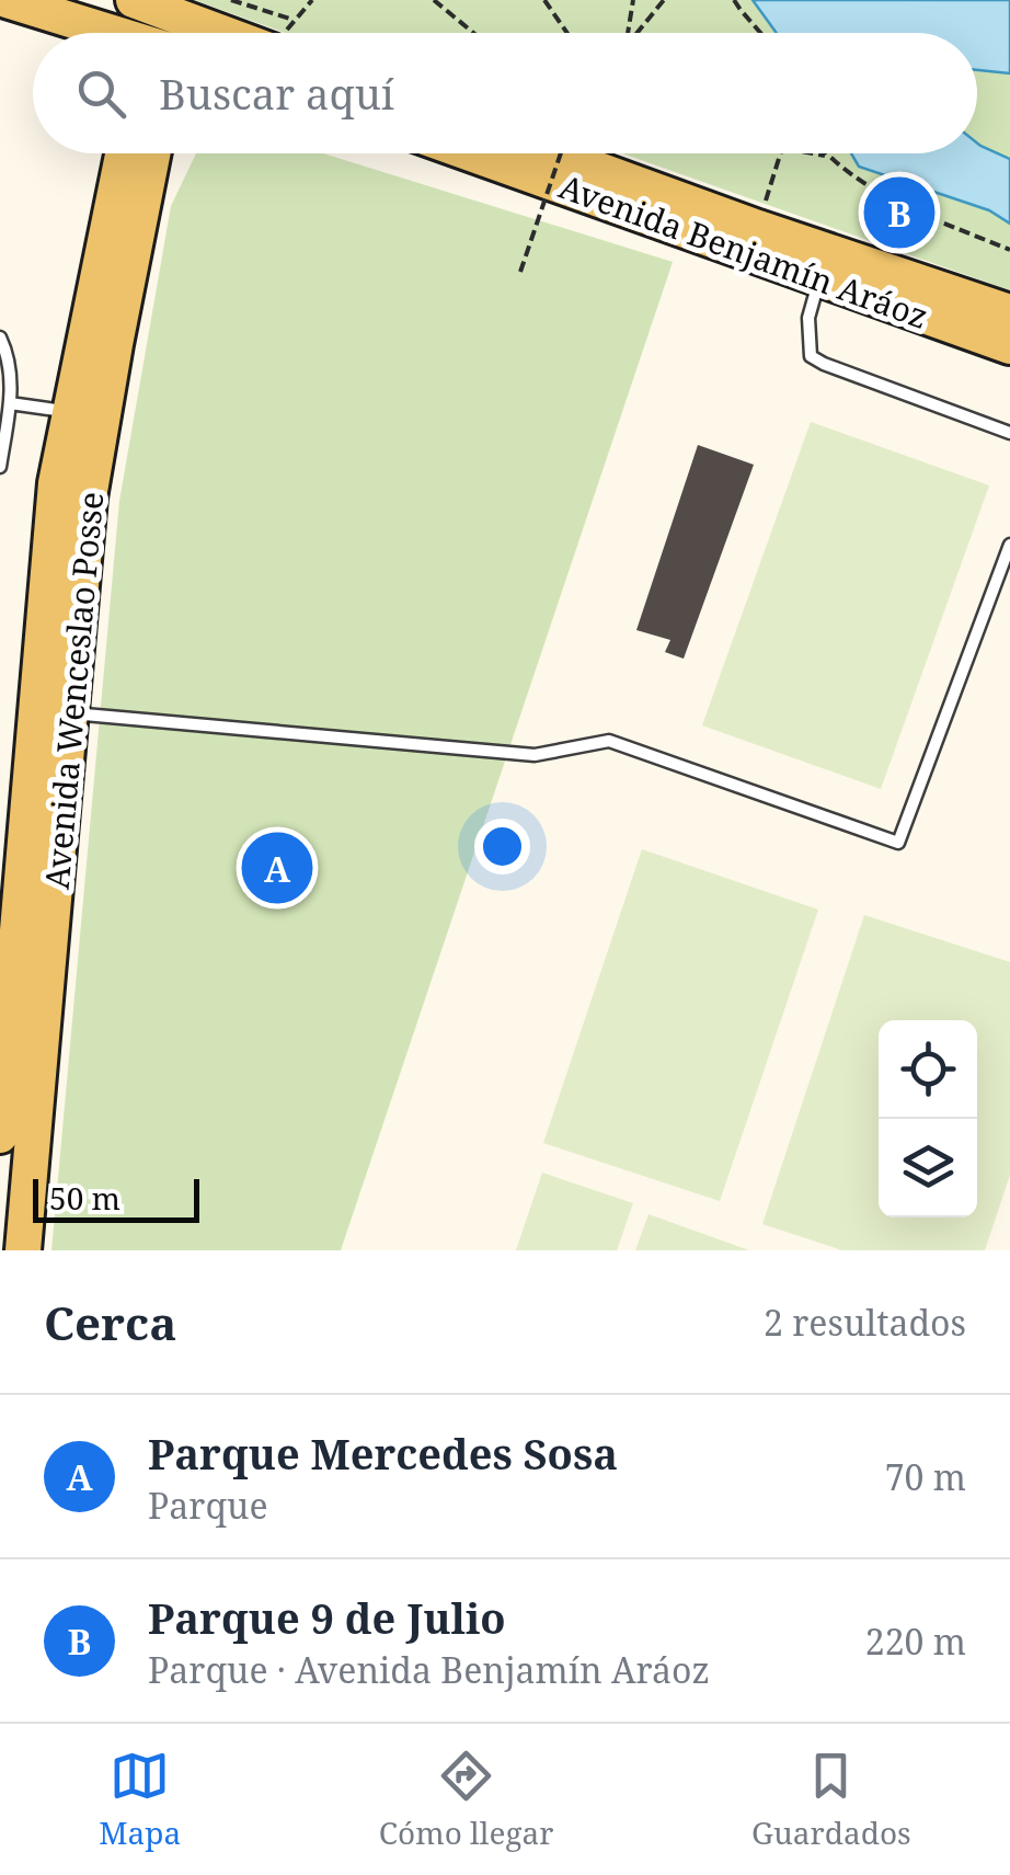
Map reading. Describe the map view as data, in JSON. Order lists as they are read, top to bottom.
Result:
{
  "streets": {
    "main road": ["Avenida Benjamín Aráoz", "Avenida Wenceslao Posse"]
  },
  "scale_bar": "50 m",
  "page": {
    "search": "Buscar aquí",
    "pins": ["B", "A"],
    "scale": "50 m",
    "heading": ["Cerca", "2 resultados"],
    "list": [
      {
        "mark": "A",
        "name": "Parque Mercedes Sosa",
        "note": "Parque",
        "value": "70 m"
      },
      {
        "mark": "B",
        "name": "Parque 9 de Julio",
        "note": "Parque · Avenida Benjamín Aráoz",
        "value": "220 m"
      }
    ],
    "nav": ["Mapa", "Cómo llegar", "Guardados"]
  }
}
